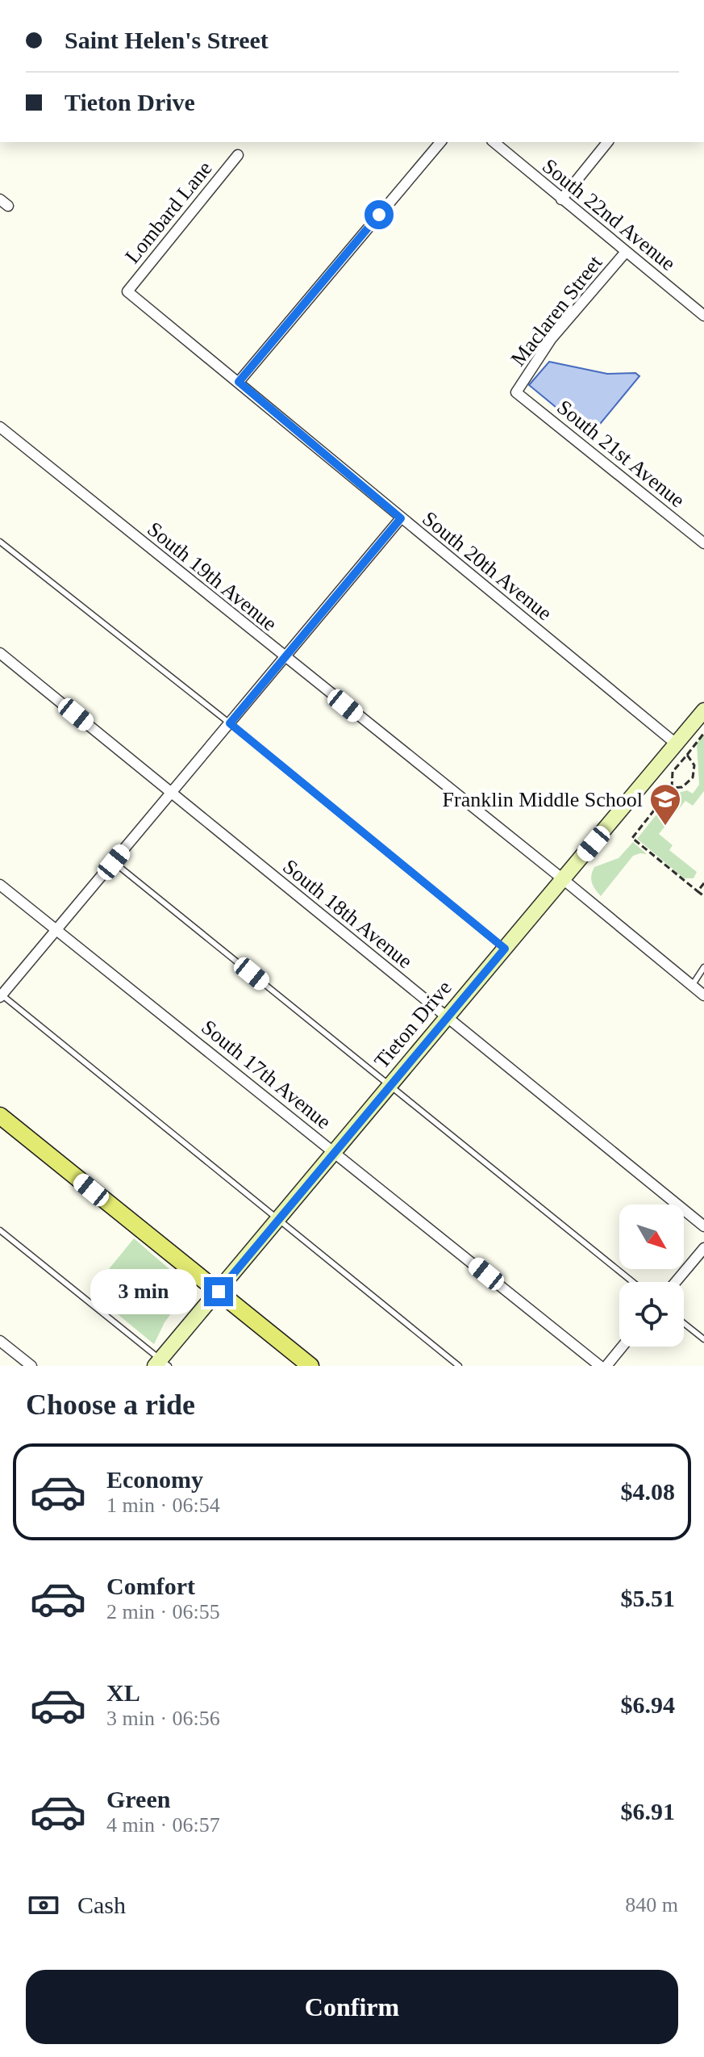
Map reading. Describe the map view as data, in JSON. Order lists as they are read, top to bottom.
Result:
{
  "streets": {
    "main road": ["Tieton Drive"],
    "street": [
      "Lombard Lane",
      "South 22nd Avenue",
      "Maclaren Street",
      "South 21st Avenue",
      "South 20th Avenue",
      "South 19th Avenue",
      "South 18th Avenue",
      "South 17th Avenue"
    ]
  },
  "crossings": [
    ["Lombard Lane", "South 20th Avenue"],
    ["South 22nd Avenue", "Maclaren Street"],
    ["Maclaren Street", "South 21st Avenue"],
    ["South 20th Avenue", "Tieton Drive"],
    ["South 19th Avenue", "Tieton Drive"],
    ["South 18th Avenue", "Tieton Drive"],
    ["Tieton Drive", "South 17th Avenue"]
  ],
  "places": {
    "school or university": ["Franklin Middle School"]
  },
  "north": "bottom right",
  "page": {
    "banner": ["Saint Helen's Street", "Tieton Drive"],
    "bubble": "3 min",
    "heading": "Choose a ride",
    "list": [
      {
        "name": "Economy",
        "note": "1 min · 06:54",
        "value": "$4.08"
      },
      {
        "name": "Comfort",
        "note": "2 min · 06:55",
        "value": "$5.51"
      },
      {
        "name": "XL",
        "note": "3 min · 06:56",
        "value": "$6.94"
      },
      {
        "name": "Green",
        "note": "4 min · 06:57",
        "value": "$6.91"
      }
    ],
    "pay": ["Cash", "840 m"],
    "buttons": "Confirm"
  }
}
